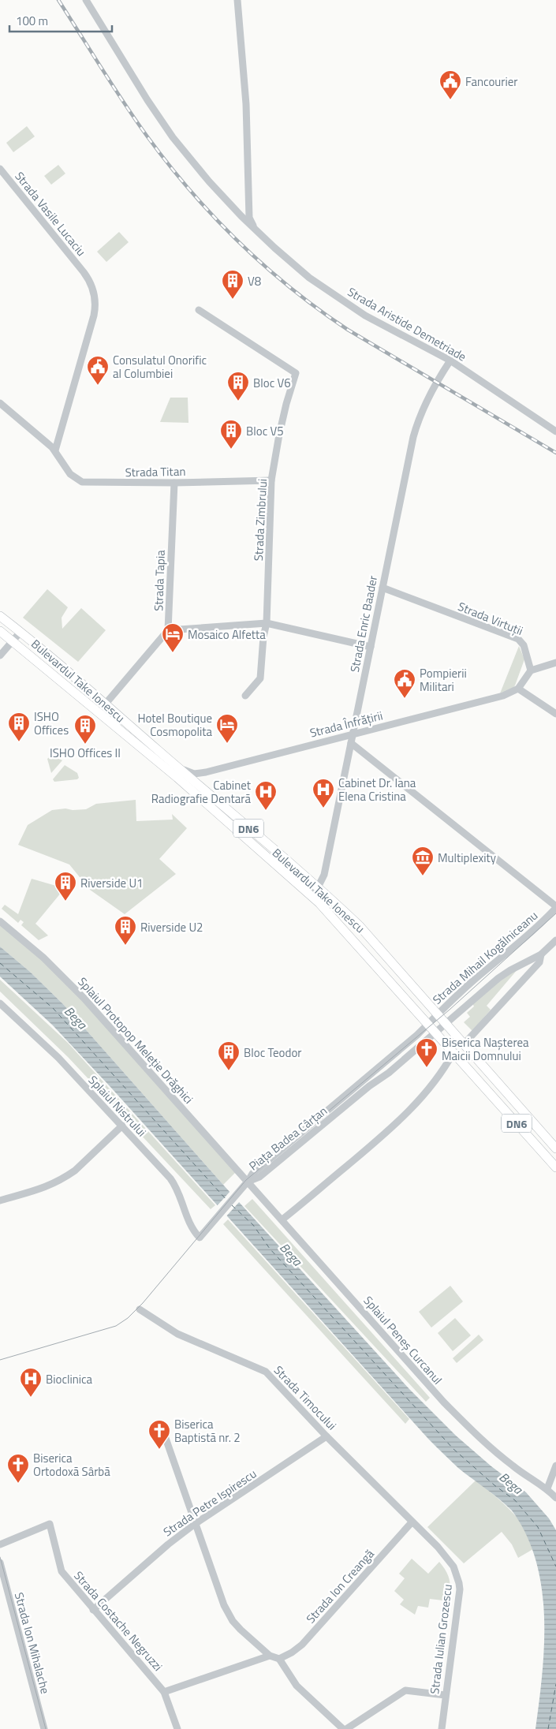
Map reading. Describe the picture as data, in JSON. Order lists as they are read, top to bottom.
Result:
{
  "streets": {
    "main road": ["Bulevardul Take Ionescu", "DN6"],
    "street": [
      "Strada Vasile Lucaciu",
      "Strada Aristide Demetriade",
      "Strada Titan",
      "Strada Zimbrului",
      "Strada Tapia",
      "Strada Virtuții",
      "Strada Enric Baader",
      "Strada Înfrățirii",
      "Strada Mihail Kogălniceanu",
      "Splaiul Protopop Meleție Drăghici",
      "Splaiul Nistrului",
      "Piața Badea Cârțan",
      "Splaiul Peneș Curcanul",
      "Strada Timocului",
      "Strada Petre Ispirescu",
      "Strada Ion Creangă",
      "Strada Costache Negruzzi",
      "Strada Iulian Grozescu",
      "Strada Ion Mihalache"
    ]
  },
  "crossings": [
    ["Strada Vasile Lucaciu", "Strada Titan"],
    ["Strada Aristide Demetriade", "Strada Enric Baader"],
    ["Strada Titan", "Strada Zimbrului"],
    ["Strada Titan", "Strada Tapia"],
    ["Strada Virtuții", "Strada Enric Baader"],
    ["Strada Enric Baader", "Bulevardul Take Ionescu"],
    ["Strada Enric Baader", "Strada Înfrățirii"],
    ["Bulevardul Take Ionescu", "Strada Înfrățirii"],
    ["Bulevardul Take Ionescu", "DN6"],
    ["Bulevardul Take Ionescu", "Strada Mihail Kogălniceanu"],
    ["Bulevardul Take Ionescu", "Piața Badea Cârțan"],
    ["DN6", "Strada Mihail Kogălniceanu"],
    ["DN6", "Piața Badea Cârțan"],
    ["Strada Mihail Kogălniceanu", "Piața Badea Cârțan"],
    ["Splaiul Protopop Meleție Drăghici", "Splaiul Nistrului"],
    ["Splaiul Protopop Meleție Drăghici", "Piața Badea Cârțan"],
    ["Splaiul Protopop Meleție Drăghici", "Splaiul Peneș Curcanul"],
    ["Splaiul Nistrului", "Piața Badea Cârțan"],
    ["Splaiul Nistrului", "Splaiul Peneș Curcanul"],
    ["Piața Badea Cârțan", "Splaiul Peneș Curcanul"],
    ["Strada Timocului", "Strada Petre Ispirescu"],
    ["Strada Timocului", "Strada Ion Creangă"],
    ["Strada Timocului", "Strada Iulian Grozescu"],
    ["Strada Petre Ispirescu", "Strada Costache Negruzzi"],
    ["Strada Ion Creangă", "Strada Iulian Grozescu"]
  ],
  "water": ["Bega"],
  "places": {
    "public building": ["Fancourier", "Consulatul Onorific al Columbiei", "Pompierii Militari"],
    "building": [
      "V8",
      "Bloc V6",
      "Bloc V5",
      "ISHO Offices",
      "ISHO Offices II",
      "Riverside U1",
      "Riverside U2",
      "Bloc Teodor"
    ],
    "hotel": ["Mosaico Alfetta", "Hotel Boutique Cosmopolita"],
    "hospital": ["Cabinet Dr. Iana Elena Cristina", "Cabinet Radiografie Dentară", "Bioclinica"],
    "museum": ["Multiplexity"],
    "church": ["Biserica Nașterea Maicii Domnului", "Biserica Baptistă nr. 2", "Biserica Ortodoxă Sârbă"]
  },
  "scale_bar": "100 m"
}
